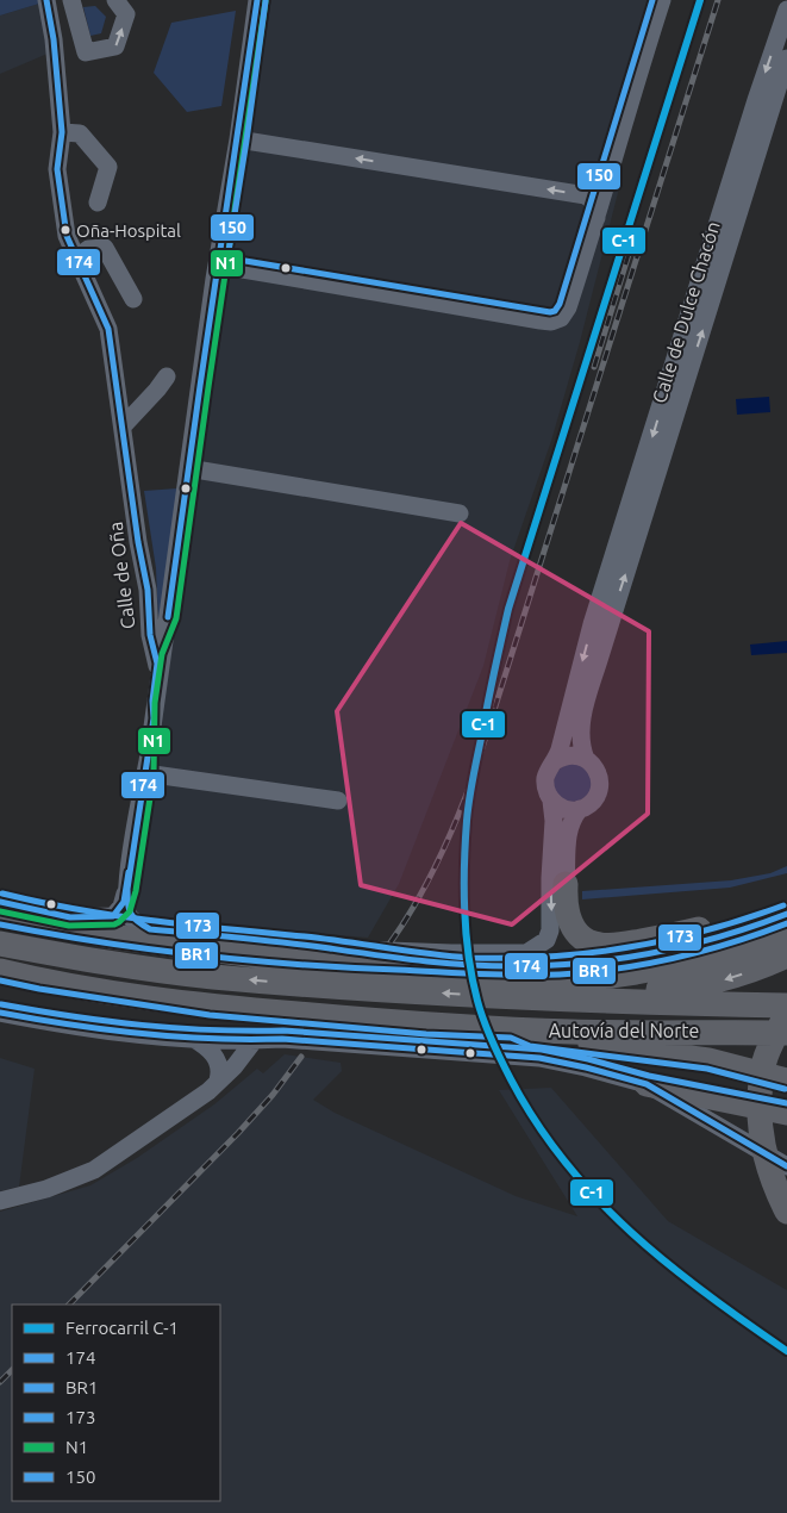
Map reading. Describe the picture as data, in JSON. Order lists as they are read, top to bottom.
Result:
{
  "streets": {
    "highway": ["Autovía del Norte"],
    "street": ["Calle de Dulce Chacón", "Calle de Oña"]
  },
  "places": ["Oña-Hospital"],
  "lines": [
    "rail line C-1",
    "transit line 174",
    "transit line 150",
    "transit line N1",
    "transit line 173",
    "transit line BR1"
  ],
  "legend": [
    "Ferrocarril C-1",
    "174",
    "BR1",
    "173",
    "N1",
    "150"
  ]
}
